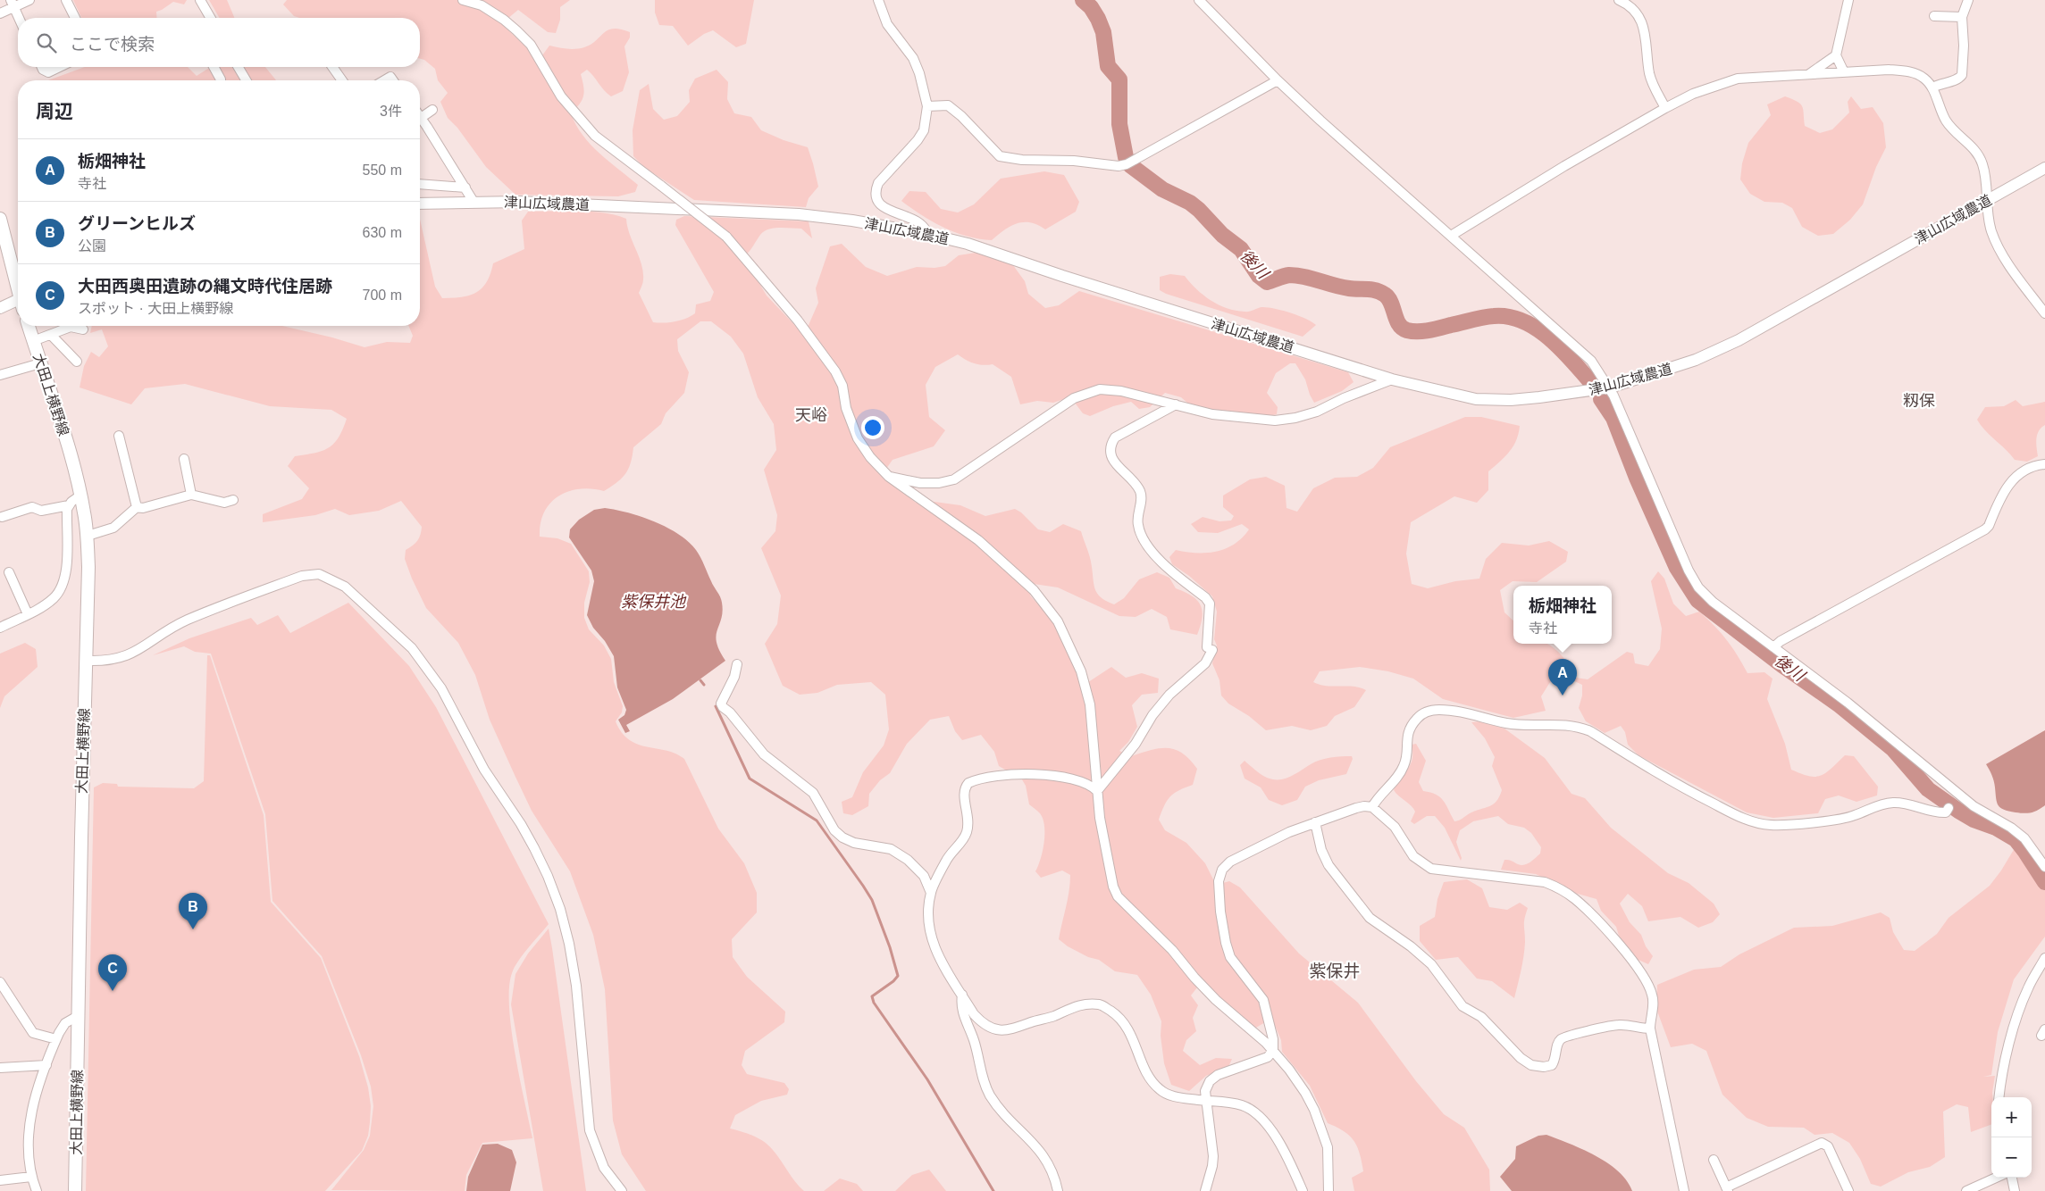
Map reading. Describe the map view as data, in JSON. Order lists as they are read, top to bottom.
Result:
{
  "streets": {
    "main road": ["大田上横野線"],
    "street": ["津山広域農道"]
  },
  "districts": ["籾保", "天峪", "紫保井"],
  "water": ["後川", "紫保井池"],
  "page": {
    "search": "ここで検索",
    "heading": ["周辺", "3件"],
    "list": [
      {
        "mark": "A",
        "name": "栃畑神社",
        "note": "寺社",
        "value": "550 m"
      },
      {
        "mark": "B",
        "name": "グリーンヒルズ",
        "note": "公園",
        "value": "630 m"
      },
      {
        "mark": "C",
        "name": "大田西奥田遺跡の縄文時代住居跡",
        "note": "スポット · 大田上横野線",
        "value": "700 m"
      }
    ],
    "popup": ["栃畑神社", "寺社"],
    "pins": ["A", "B", "C"],
    "map_buttons": ["+", "−"]
  }
}
